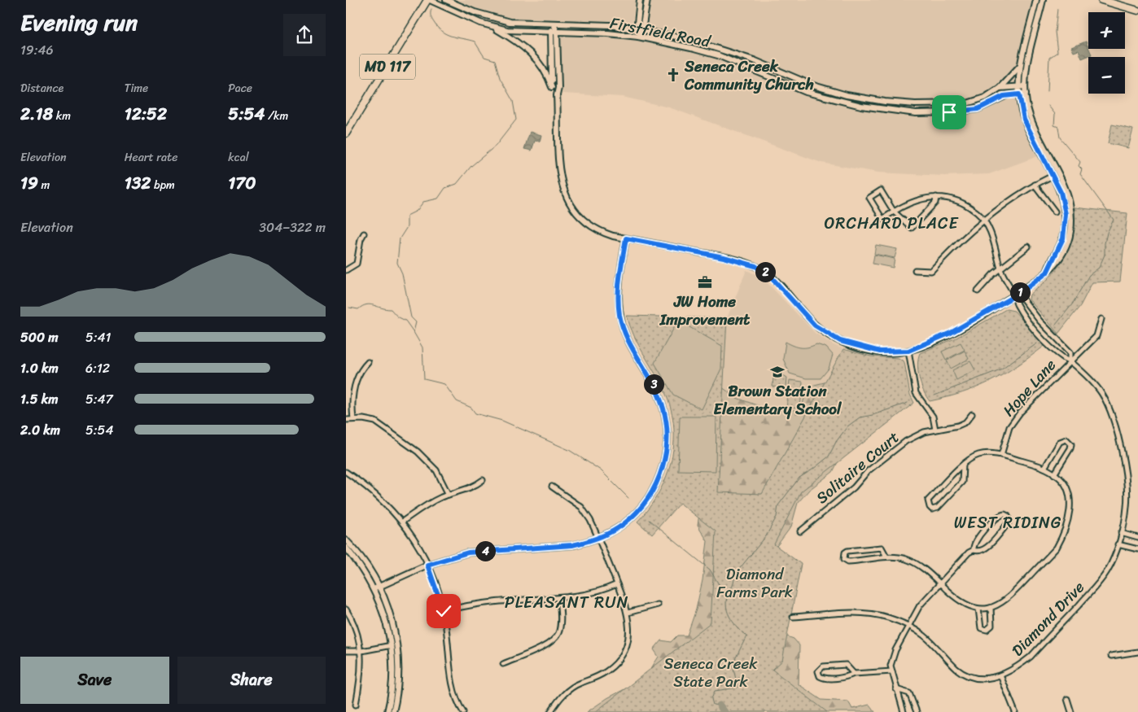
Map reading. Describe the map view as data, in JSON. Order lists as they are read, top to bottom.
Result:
{
  "streets": {
    "main road": ["MD 117"],
    "street": [
      "Firstfield Road",
      "Hope Lane",
      "Solitaire Court",
      "Diamond Drive"
    ]
  },
  "crossings": [
    ["Firstfield Road", "MD 117"],
    ["Hope Lane", "Diamond Drive"]
  ],
  "districts": ["ORCHARD PLACE", "WEST RIDING", "PLEASANT RUN"],
  "parks": ["Diamond Farms Park", "Seneca Creek State Park"],
  "places": {
    "church": ["Seneca Creek Community Church"],
    "office": ["JW Home Improvement"],
    "school or university": ["Brown Station Elementary School"]
  },
  "page": {
    "heading": ["Evening run", "19:46"],
    "map_buttons": ["+", "−"],
    "stats": [
      ["Distance", "2.18 km"],
      ["Time", "12:52"],
      ["Pace", "5:54 /km"],
      ["Elevation", "19 m"],
      ["Heart rate", "132 bpm"],
      ["kcal", "170"]
    ],
    "chart": ["Elevation", "304–322 m"],
    "pins": [
      "2",
      "1",
      "3",
      "4"
    ],
    "list": [
      {
        "name": "500 m",
        "note": "5:41"
      },
      {
        "name": "1.0 km",
        "note": "6:12"
      },
      {
        "name": "1.5 km",
        "note": "5:47"
      },
      {
        "name": "2.0 km",
        "note": "5:54"
      }
    ],
    "buttons": ["Save", "Share"]
  }
}
